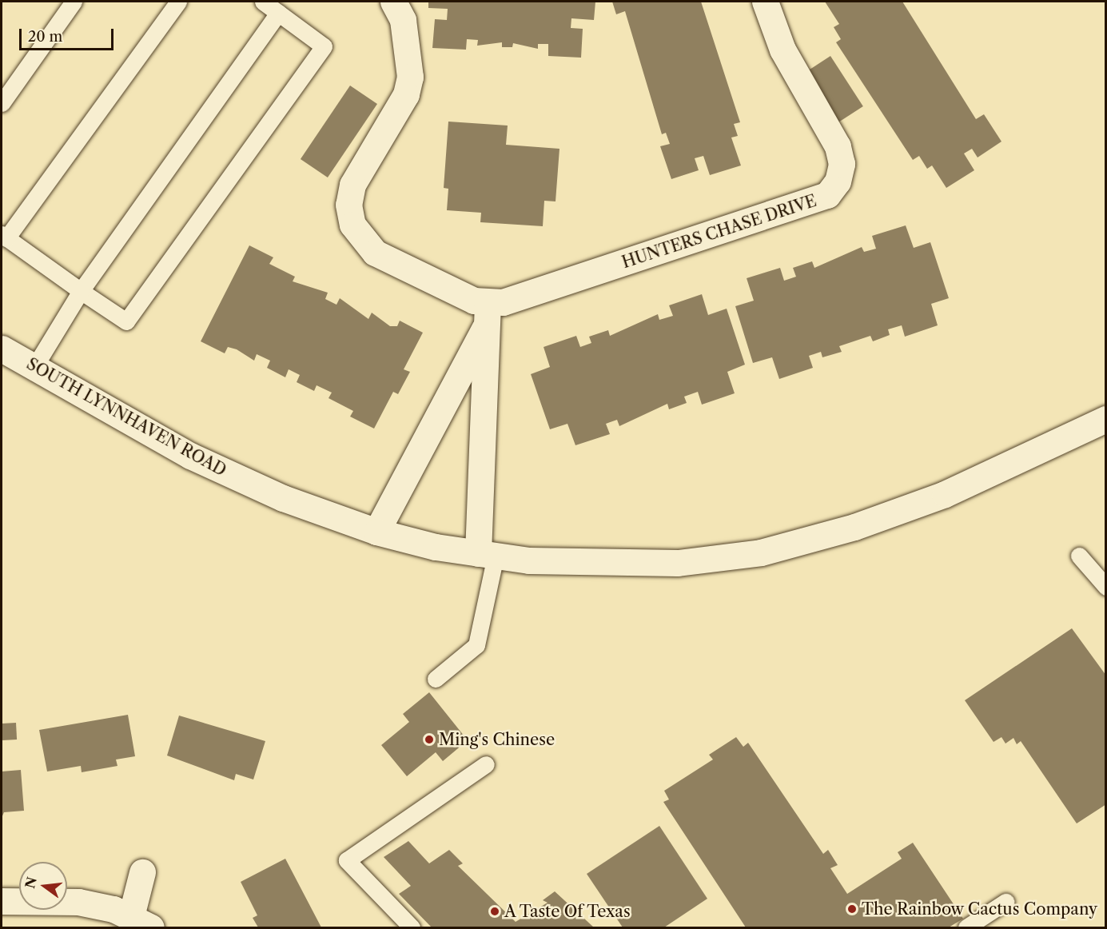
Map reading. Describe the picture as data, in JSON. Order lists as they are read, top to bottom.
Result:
{
  "streets": {
    "street": ["HUNTERS CHASE DRIVE", "SOUTH LYNNHAVEN ROAD"]
  },
  "places": ["Ming's Chinese", "The Rainbow Cactus Company", "A Taste Of Texas"],
  "scale_bar": "20 m",
  "north": "left"
}
